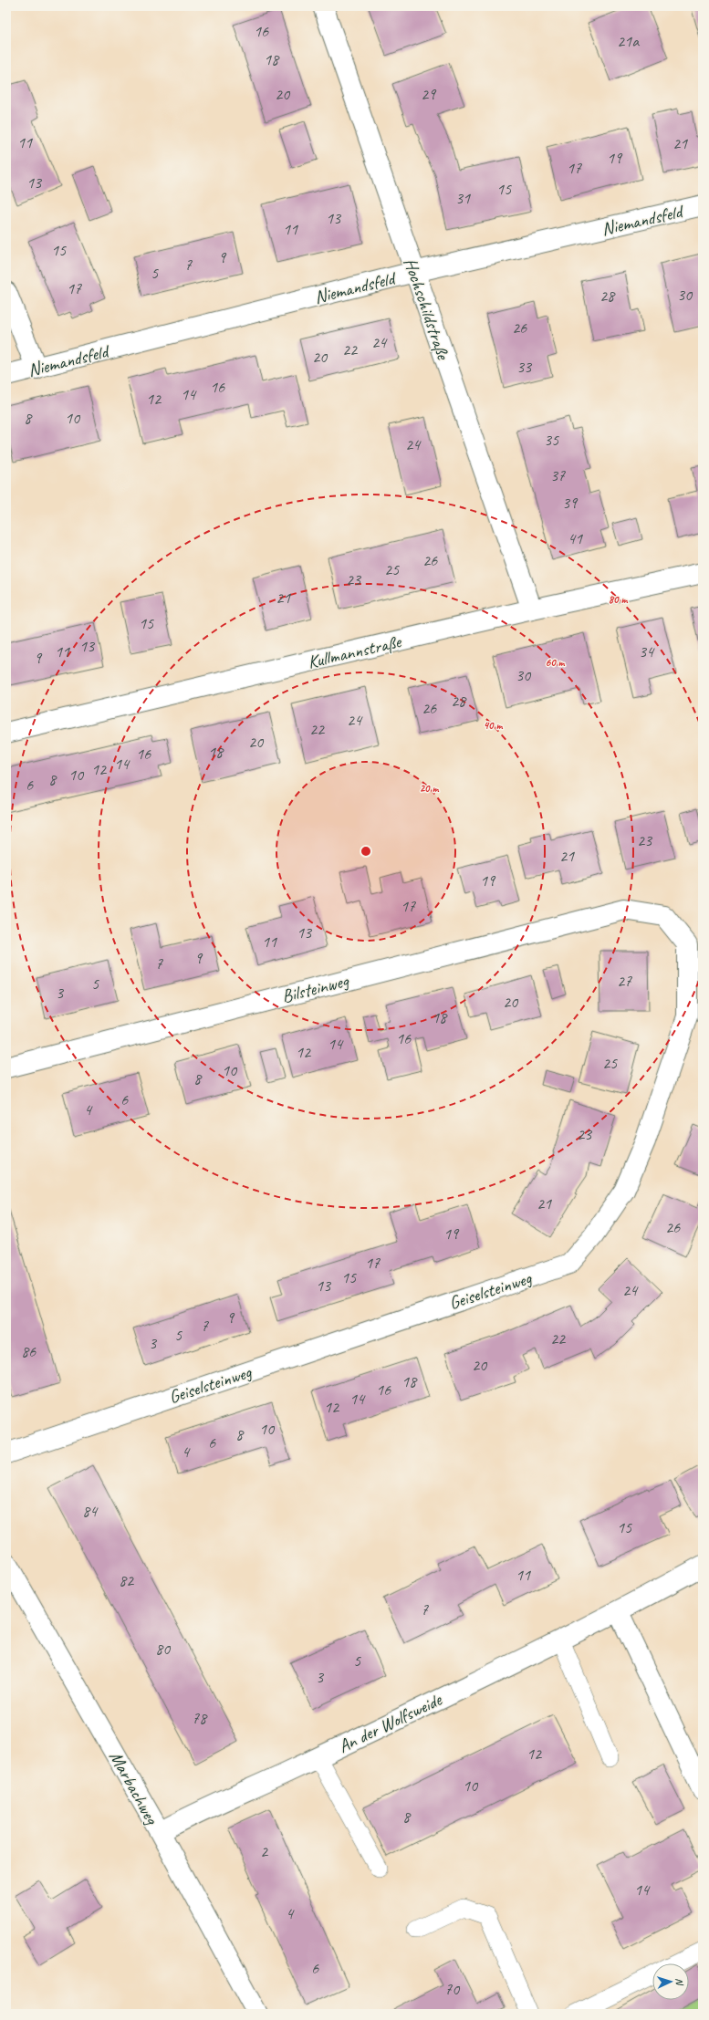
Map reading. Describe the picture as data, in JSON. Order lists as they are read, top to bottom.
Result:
{
  "streets": {
    "street": [
      "Niemandsfeld",
      "Hochschildstraße",
      "Kullmannstraße",
      "Bilsteinweg",
      "Geiselsteinweg",
      "An der Wolfsweide",
      "Marbachweg"
    ]
  },
  "crossings": [
    ["Niemandsfeld", "Hochschildstraße"],
    ["Hochschildstraße", "Kullmannstraße"],
    ["Bilsteinweg", "Geiselsteinweg"],
    ["An der Wolfsweide", "Marbachweg"]
  ],
  "house_numbers": [
    "16",
    "21a",
    "18",
    "20",
    "29",
    "11",
    "21",
    "19",
    "17",
    "13",
    "15",
    "31",
    "13",
    "11",
    "15",
    "9",
    "7",
    "5",
    "17",
    "30",
    "28",
    "26",
    "24",
    "22",
    "20",
    "33",
    "16",
    "14",
    "12",
    "8",
    "10",
    "35",
    "24",
    "37",
    "39",
    "41",
    "26",
    "25",
    "23",
    "21",
    "15",
    "13",
    "11",
    "34",
    "9",
    "30",
    "28",
    "26",
    "24",
    "22",
    "20",
    "18",
    "16",
    "14",
    "12",
    "10",
    "8",
    "6",
    "23",
    "21",
    "19",
    "17",
    "13",
    "11",
    "9",
    "7",
    "27",
    "5",
    "3",
    "20",
    "18",
    "16",
    "14",
    "12",
    "25",
    "10",
    "8",
    "6",
    "4",
    "23",
    "21",
    "26",
    "19",
    "17",
    "15",
    "13",
    "24",
    "9",
    "7",
    "5",
    "22",
    "3",
    "86",
    "20",
    "18",
    "16",
    "14",
    "12",
    "10",
    "8",
    "6",
    "4",
    "84",
    "15",
    "11",
    "82",
    "7",
    "80",
    "5",
    "3",
    "78",
    "12",
    "10",
    "8",
    "2",
    "14",
    "4",
    "6",
    "70"
  ],
  "north": "right",
  "rings": [
    "80 m",
    "60 m",
    "40 m",
    "20 m"
  ]
}
